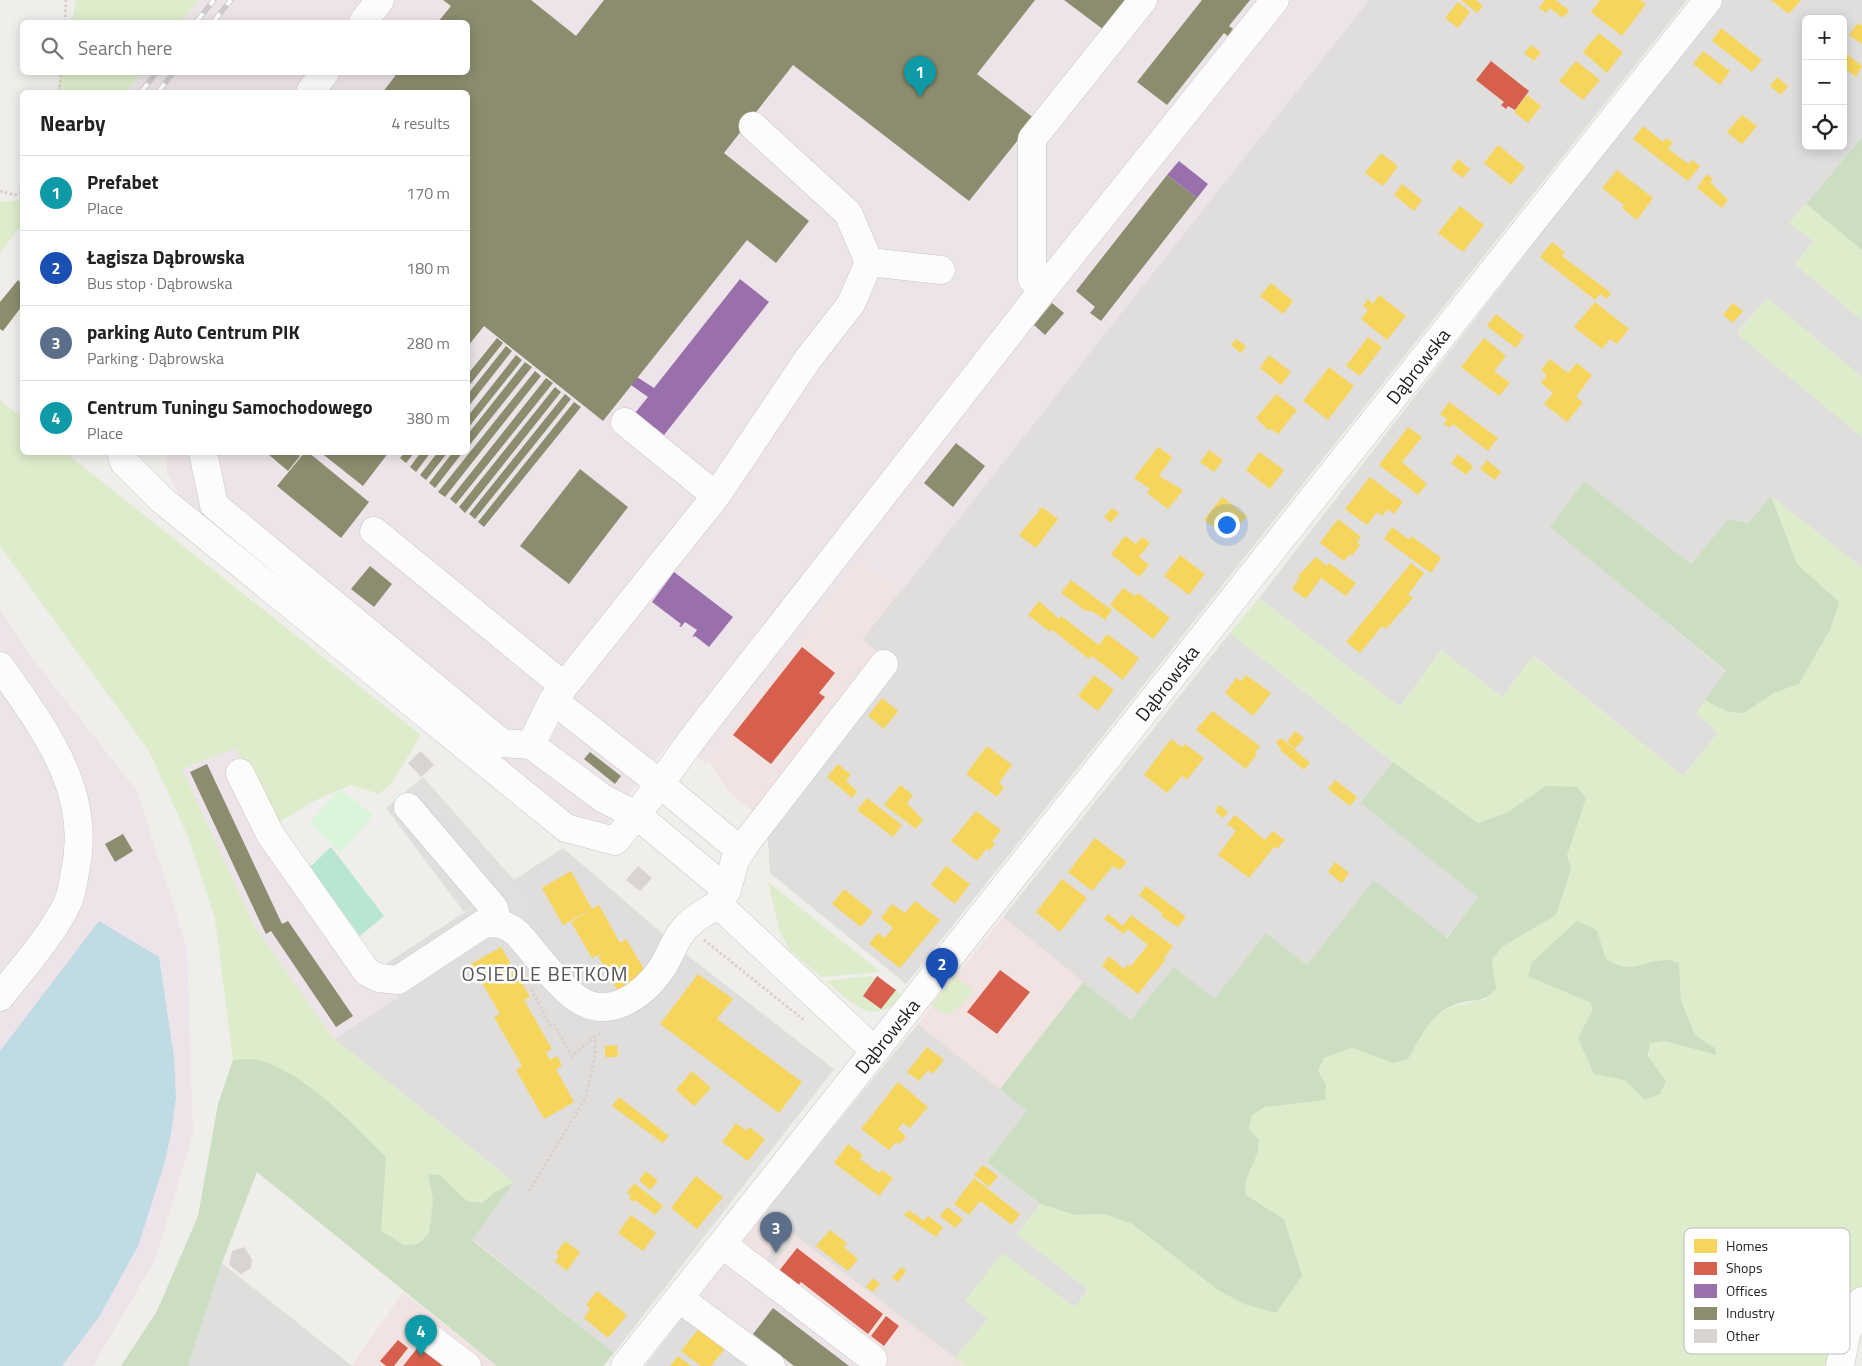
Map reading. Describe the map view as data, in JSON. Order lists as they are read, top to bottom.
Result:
{
  "streets": {
    "street": ["Dąbrowska"]
  },
  "districts": ["OSIEDLE BETKOM"],
  "legend": [
    "Homes",
    "Shops",
    "Offices",
    "Industry",
    "Other"
  ],
  "page": {
    "map_buttons": ["+", "−"],
    "search": "Search here",
    "pins": [
      "1",
      "2",
      "3",
      "4"
    ],
    "heading": ["Nearby", "4 results"],
    "list": [
      {
        "mark": "1",
        "name": "Prefabet",
        "note": "Place",
        "value": "170 m"
      },
      {
        "mark": "2",
        "name": "Łagisza Dąbrowska",
        "note": "Bus stop · Dąbrowska",
        "value": "180 m"
      },
      {
        "mark": "3",
        "name": "parking Auto Centrum PIK",
        "note": "Parking · Dąbrowska",
        "value": "280 m"
      },
      {
        "mark": "4",
        "name": "Centrum Tuningu Samochodowego",
        "note": "Place",
        "value": "380 m"
      }
    ]
  }
}
